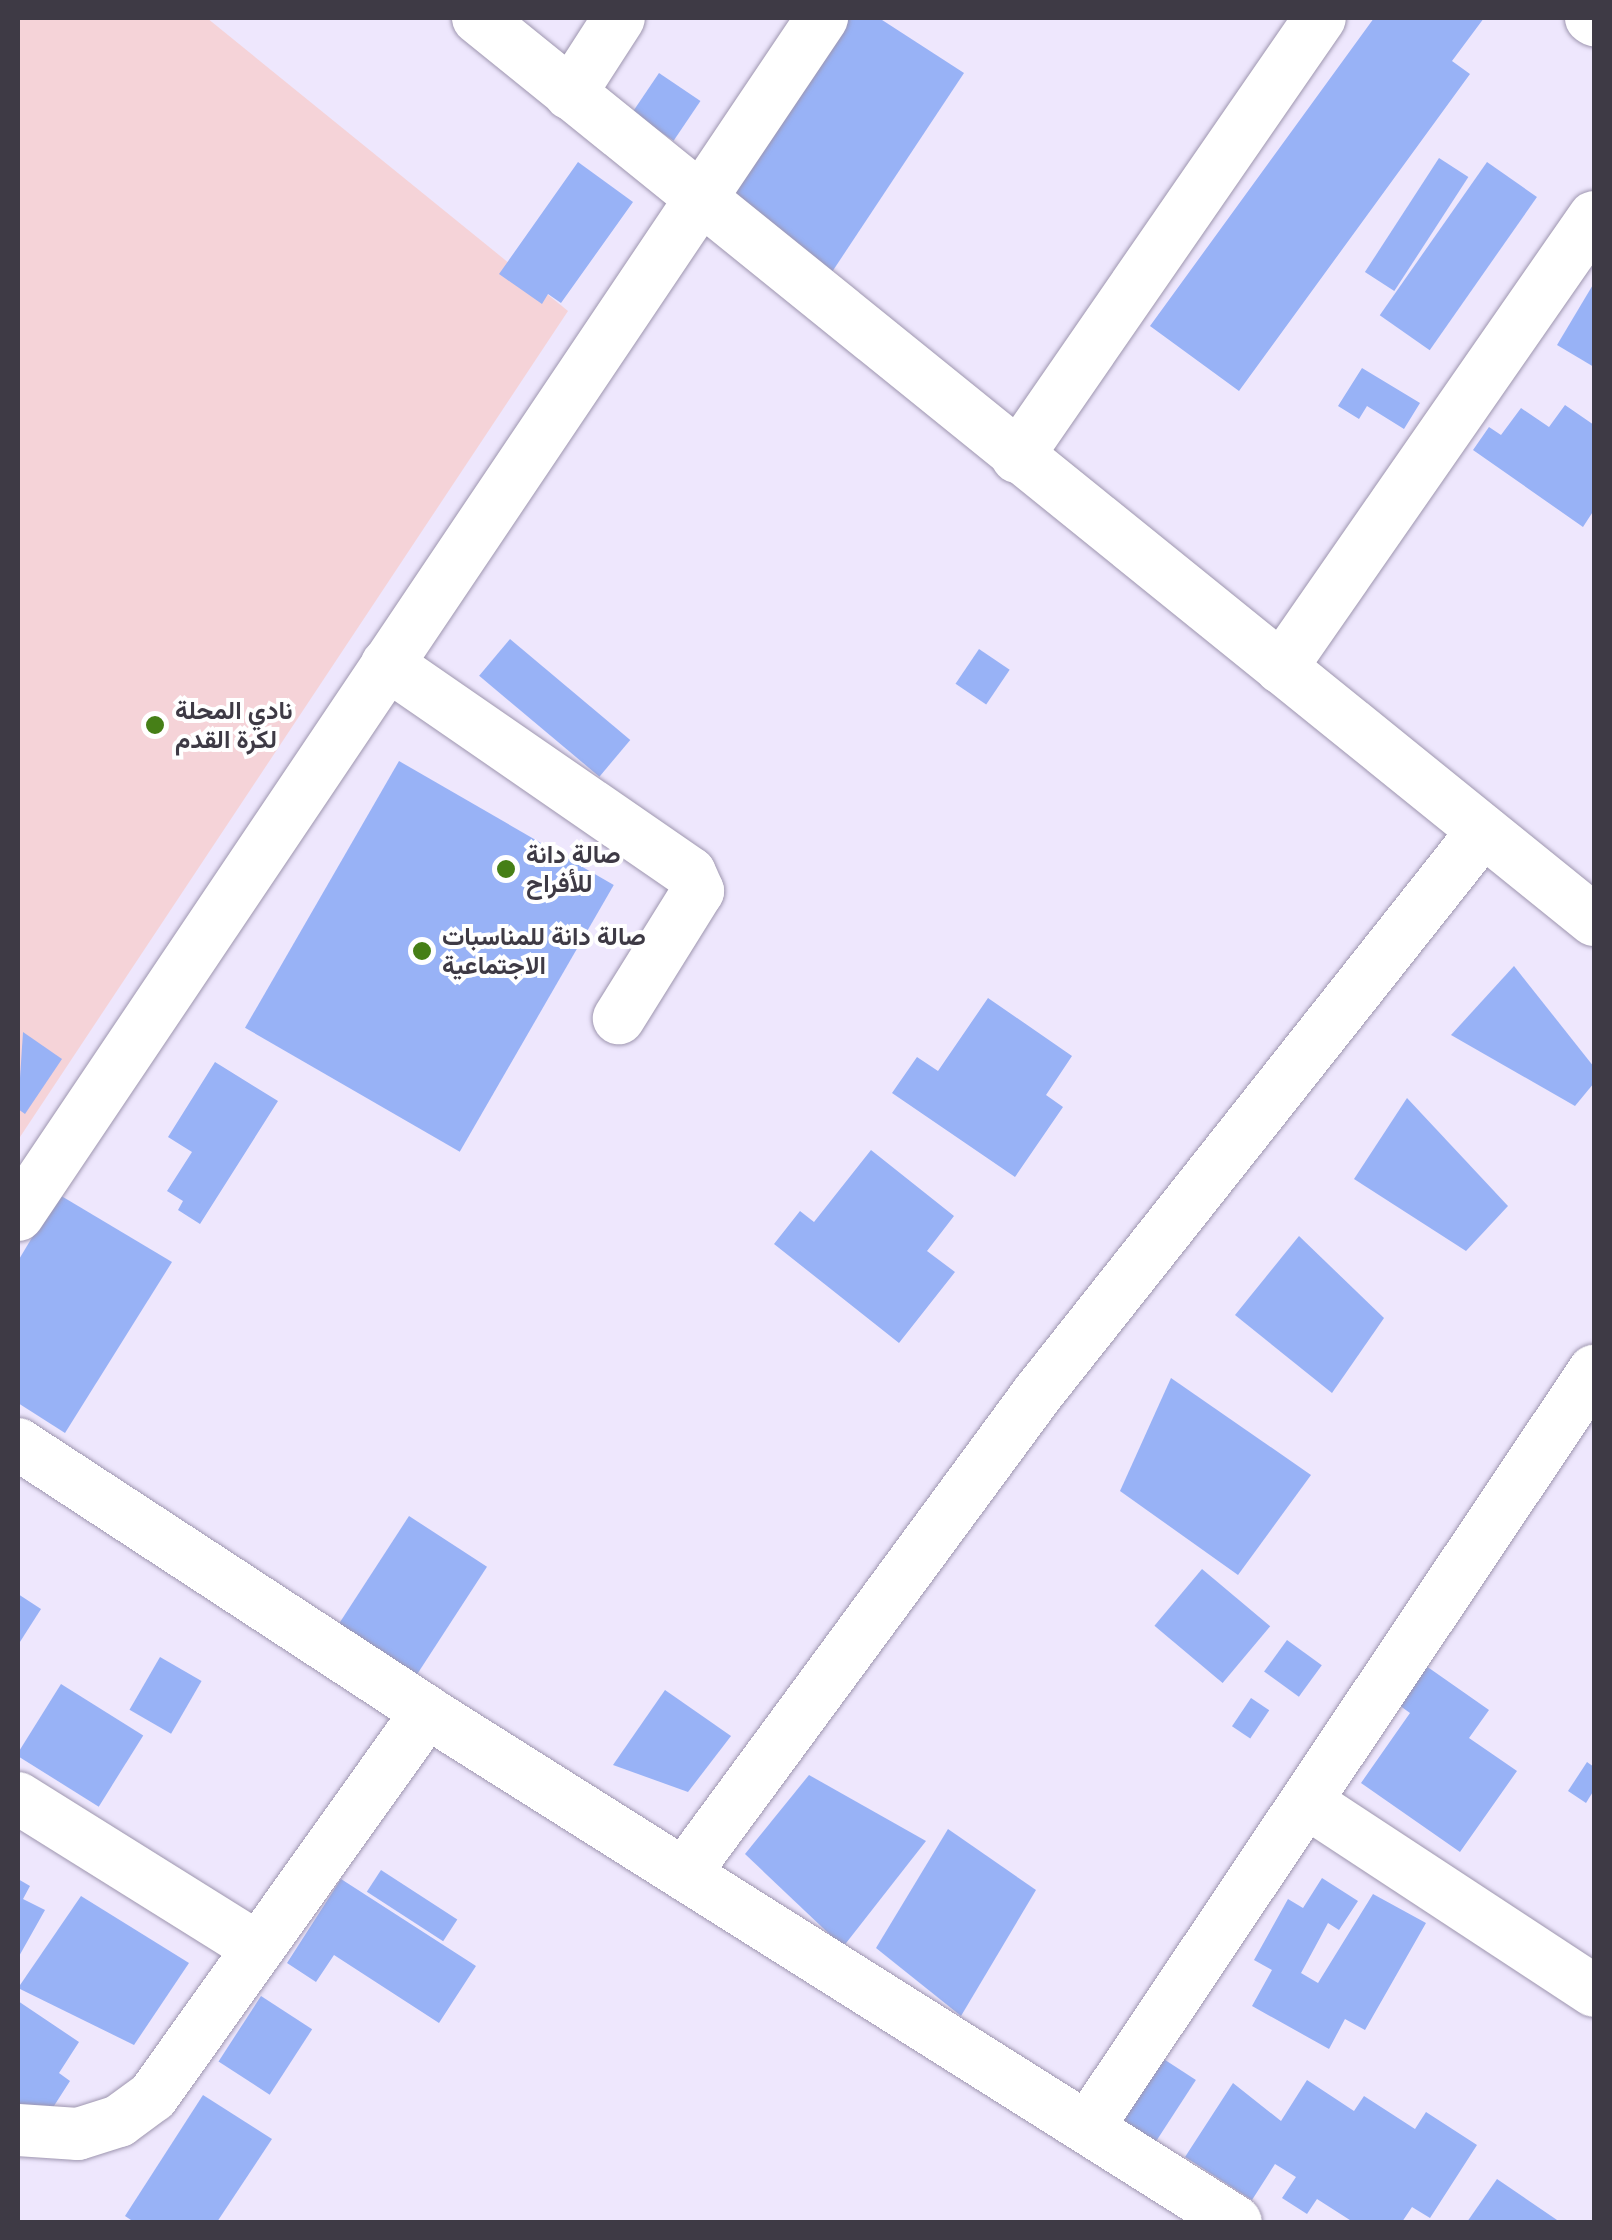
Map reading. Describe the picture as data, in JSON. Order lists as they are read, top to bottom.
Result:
{
  "places": ["نادي المحلة لكرة القدم", "صالة دانة للأفراح", "صالة دانة للمناسبات الاجتماعية"]
}
